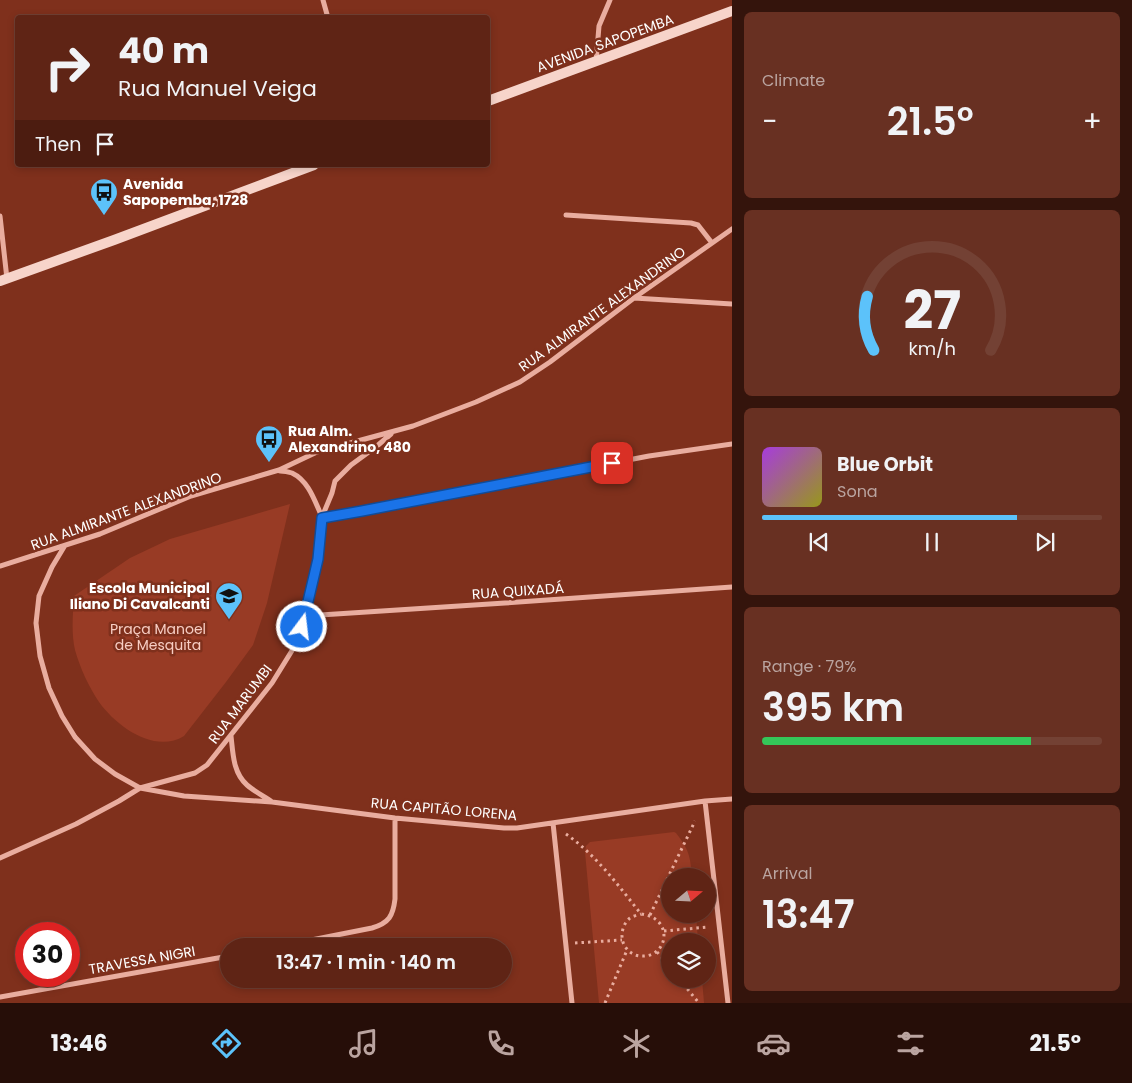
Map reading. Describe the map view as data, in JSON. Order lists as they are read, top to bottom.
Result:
{
  "streets": {
    "main road": ["AVENIDA SAPOPEMBA"],
    "street": [
      "RUA ALMIRANTE ALEXANDRINO",
      "RUA QUIXADÁ",
      "RUA MARUMBI",
      "RUA CAPITÃO LORENA",
      "TRAVESSA NIGRI"
    ]
  },
  "crossings": [
    ["RUA ALMIRANTE ALEXANDRINO", "RUA MARUMBI"],
    ["RUA QUIXADÁ", "RUA MARUMBI"],
    ["RUA MARUMBI", "RUA CAPITÃO LORENA"]
  ],
  "parks": ["Praça Manoel de Mesquita"],
  "places": {
    "bus stop": ["Avenida Sapopemba, 1728", "Rua Alm. Alexandrino, 480"],
    "school or university": ["Escola Municipal Iliano Di Cavalcanti"]
  },
  "north": "right",
  "page": {
    "tile": [
      "Climate",
      ["Range · 79%", "395 km"],
      ["Arrival", "13:47"]
    ],
    "turn": ["40 m", "Rua Manuel Veiga"],
    "heat": ["−", "21.5°", "+"],
    "then": "Then",
    "song": ["Blue Orbit", "Sona"],
    "limit": "30",
    "trip": "13:47 · 1 min · 140 m",
    "tabs": ["13:46", "21.5°"],
    "gauge": ["27", "km/h"]
  }
}
